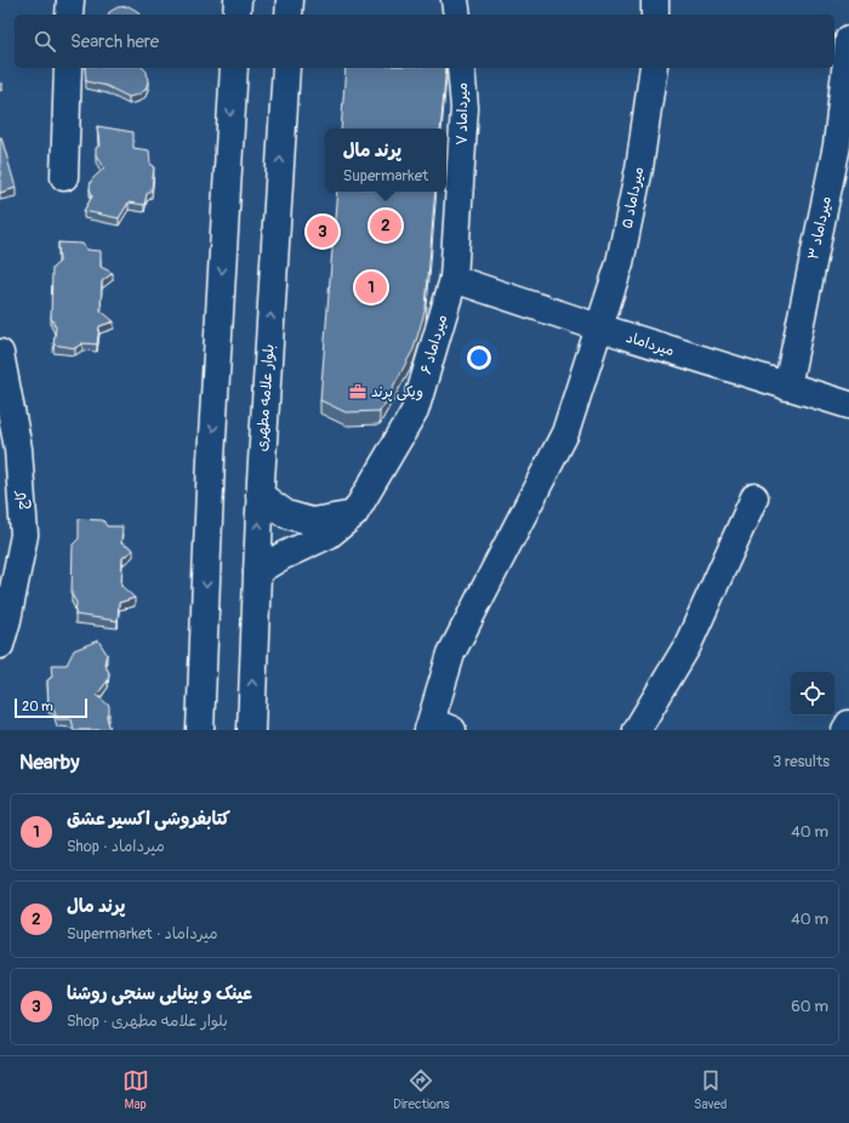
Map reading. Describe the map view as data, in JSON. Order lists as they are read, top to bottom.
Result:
{
  "streets": {
    "street": [
      "میرداماد ۷",
      "میرداماد ۵",
      "میرداماد ۳",
      "میرداماد ۶",
      "میرداماد",
      "بلوار علامه مطهری",
      "کاج"
    ]
  },
  "crossings": [
    ["میرداماد ۷", "میرداماد ۶"],
    ["میرداماد ۷", "میرداماد"],
    ["میرداماد ۵", "میرداماد"],
    ["میرداماد ۳", "میرداماد"],
    ["میرداماد ۶", "میرداماد"]
  ],
  "places": {
    "office": ["ویکی پرند"]
  },
  "scale_bar": "20 m",
  "page": {
    "search": "Search here",
    "popup": ["پرند مال", "Supermarket"],
    "pins": ["2", "3", "1"],
    "scale": "20 m",
    "heading": ["Nearby", "3 results"],
    "list": [
      {
        "mark": "1",
        "name": "کتابفروشی اکسیر عشق",
        "note": "Shop · میرداماد",
        "value": "40 m"
      },
      {
        "mark": "2",
        "name": "پرند مال",
        "note": "Supermarket · میرداماد",
        "value": "40 m"
      },
      {
        "mark": "3",
        "name": "عینک و بینایی سنجی روشنا",
        "note": "Shop · بلوار علامه مطهری",
        "value": "60 m"
      }
    ],
    "nav": ["Map", "Directions", "Saved"]
  }
}
